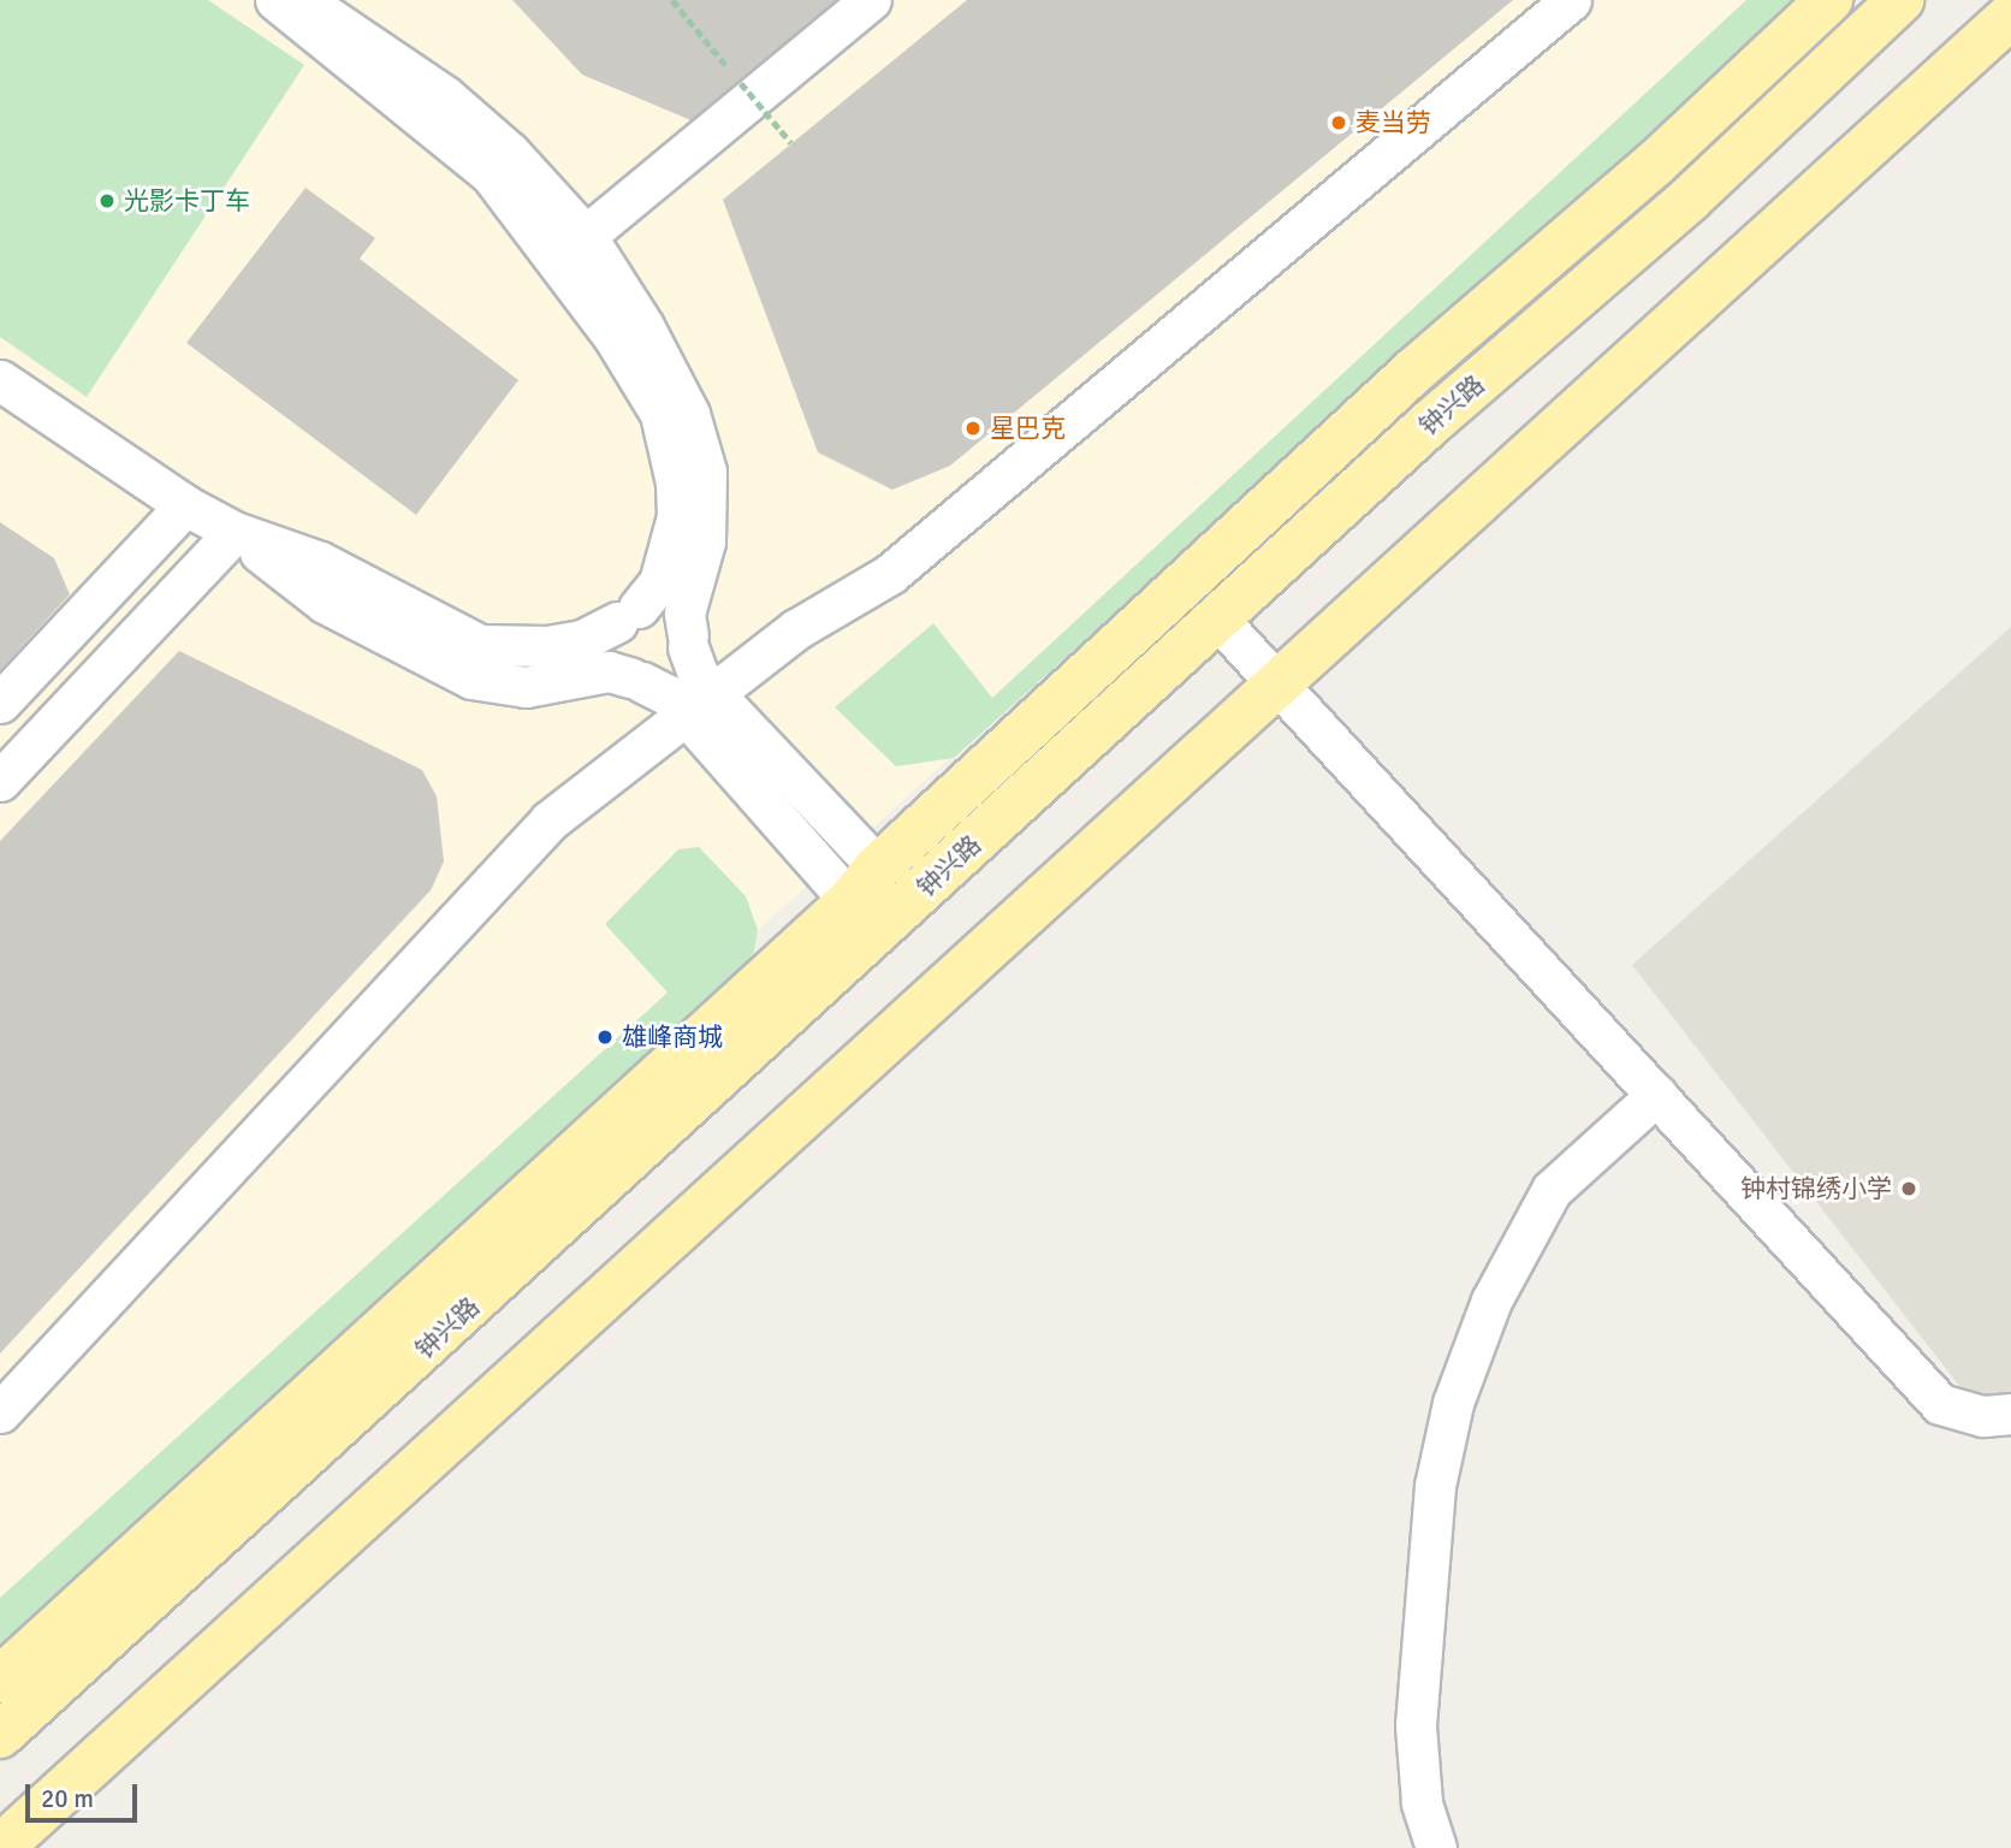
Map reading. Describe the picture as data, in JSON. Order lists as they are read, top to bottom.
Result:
{
  "streets": {
    "main road": ["钟兴路"]
  },
  "places": [
    "麦当劳",
    "光影卡丁车",
    "星巴克",
    "雄峰商城",
    "钟村锦绣小学"
  ],
  "scale_bar": "20 m"
}
